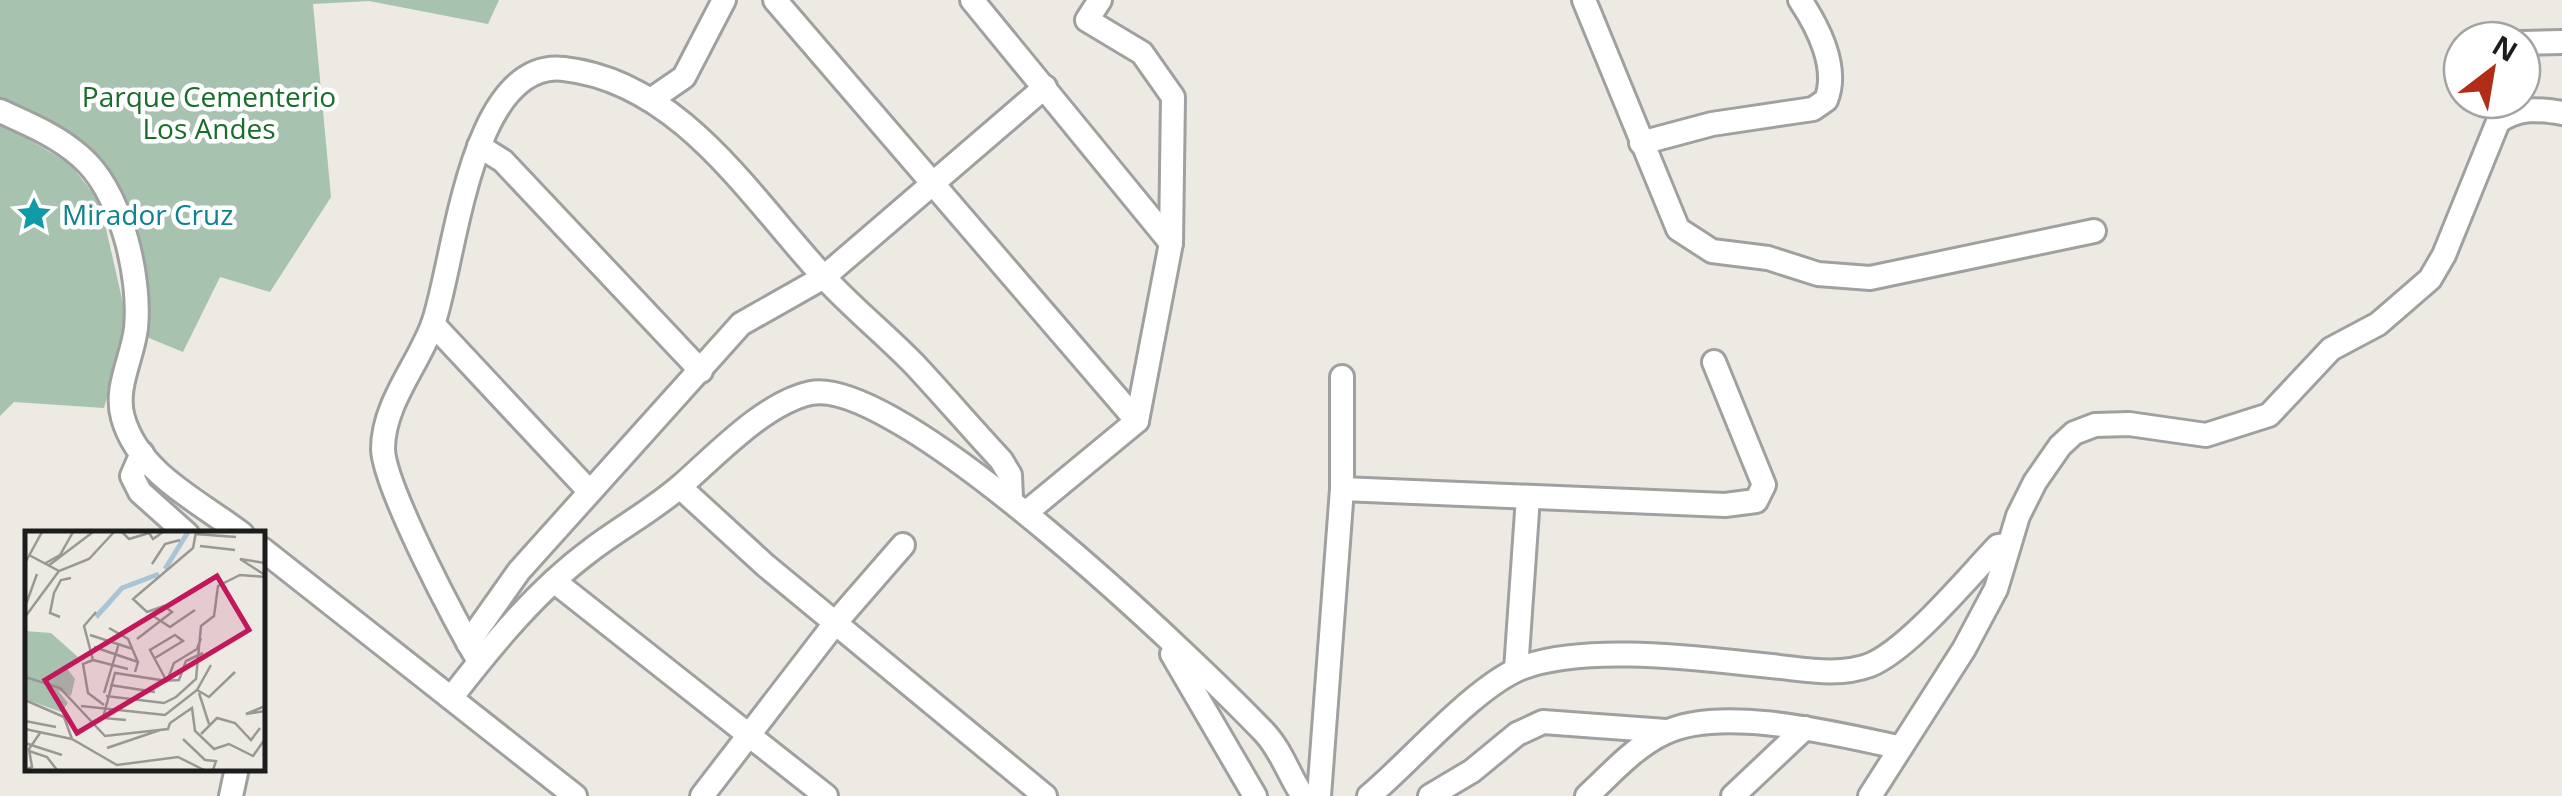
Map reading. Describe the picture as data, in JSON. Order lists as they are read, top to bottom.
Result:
{
  "parks": ["Parque Cementerio Los Andes"],
  "places": {
    "place": ["Mirador Cruz"]
  },
  "north": "top right"
}
